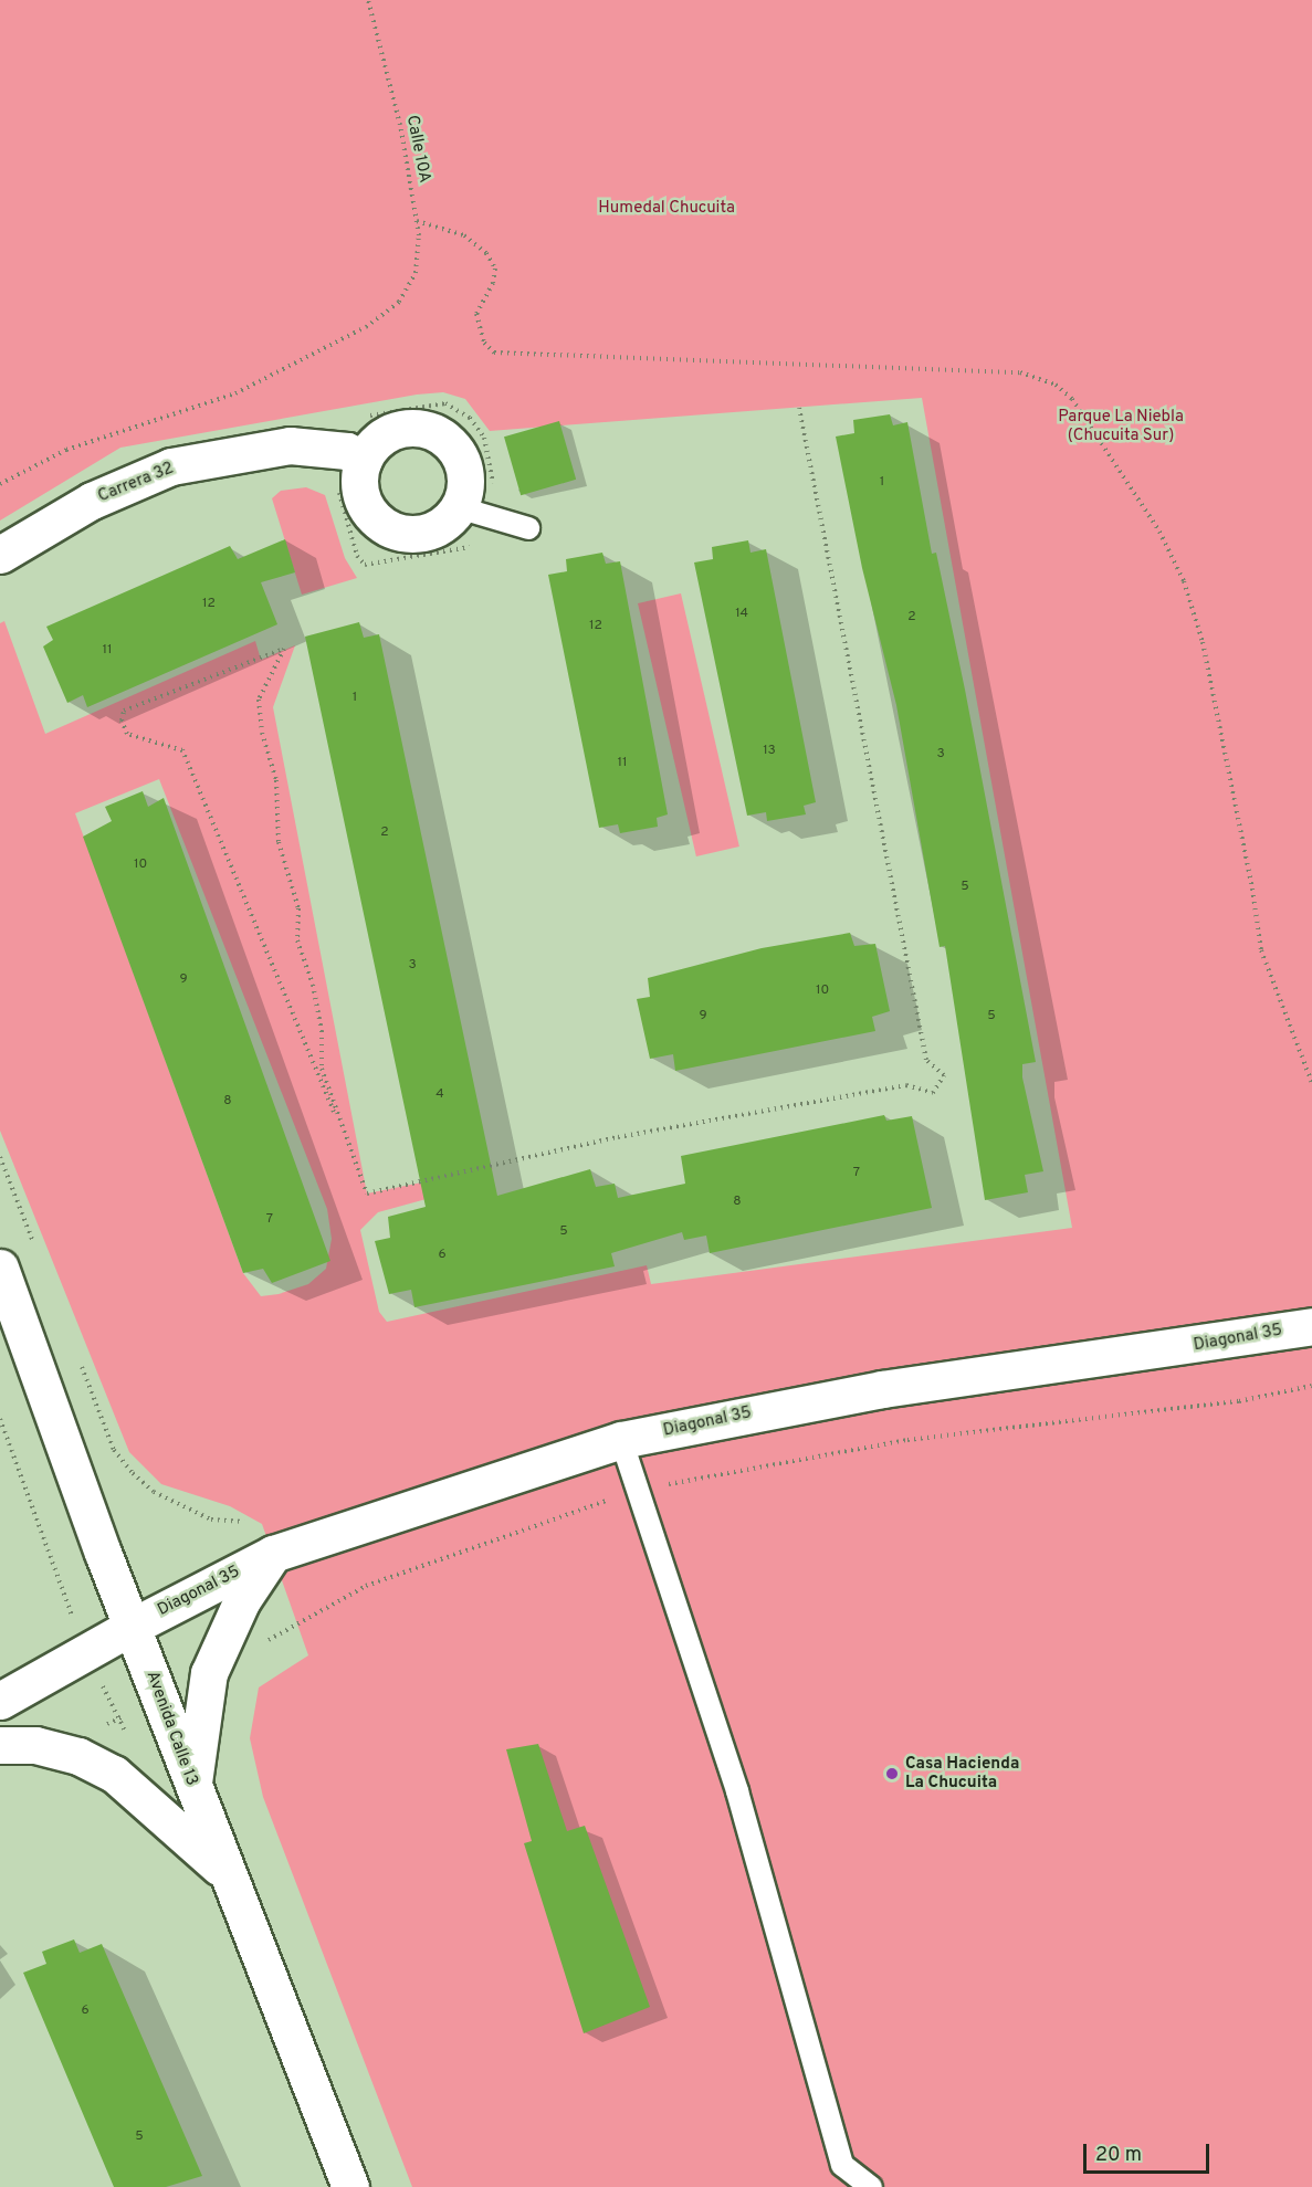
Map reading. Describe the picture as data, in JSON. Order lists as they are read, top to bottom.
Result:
{
  "streets": {
    "street": ["Carrera 32", "Diagonal 35", "Avenida Calle 13"],
    "path": ["Calle 10A"]
  },
  "crossings": [
    ["Diagonal 35", "Avenida Calle 13"]
  ],
  "parks": ["Humedal Chucuita", "Parque La Niebla (Chucuita Sur)"],
  "places": ["Casa Hacienda La Chucuita"],
  "house_numbers": [
    "1",
    "12",
    "14",
    "2",
    "12",
    "11",
    "1",
    "13",
    "3",
    "11",
    "2",
    "10",
    "5",
    "3",
    "9",
    "10",
    "9",
    "5",
    "4",
    "8",
    "7",
    "8",
    "7",
    "5",
    "6",
    "6",
    "5"
  ],
  "scale_bar": "20 m"
}
